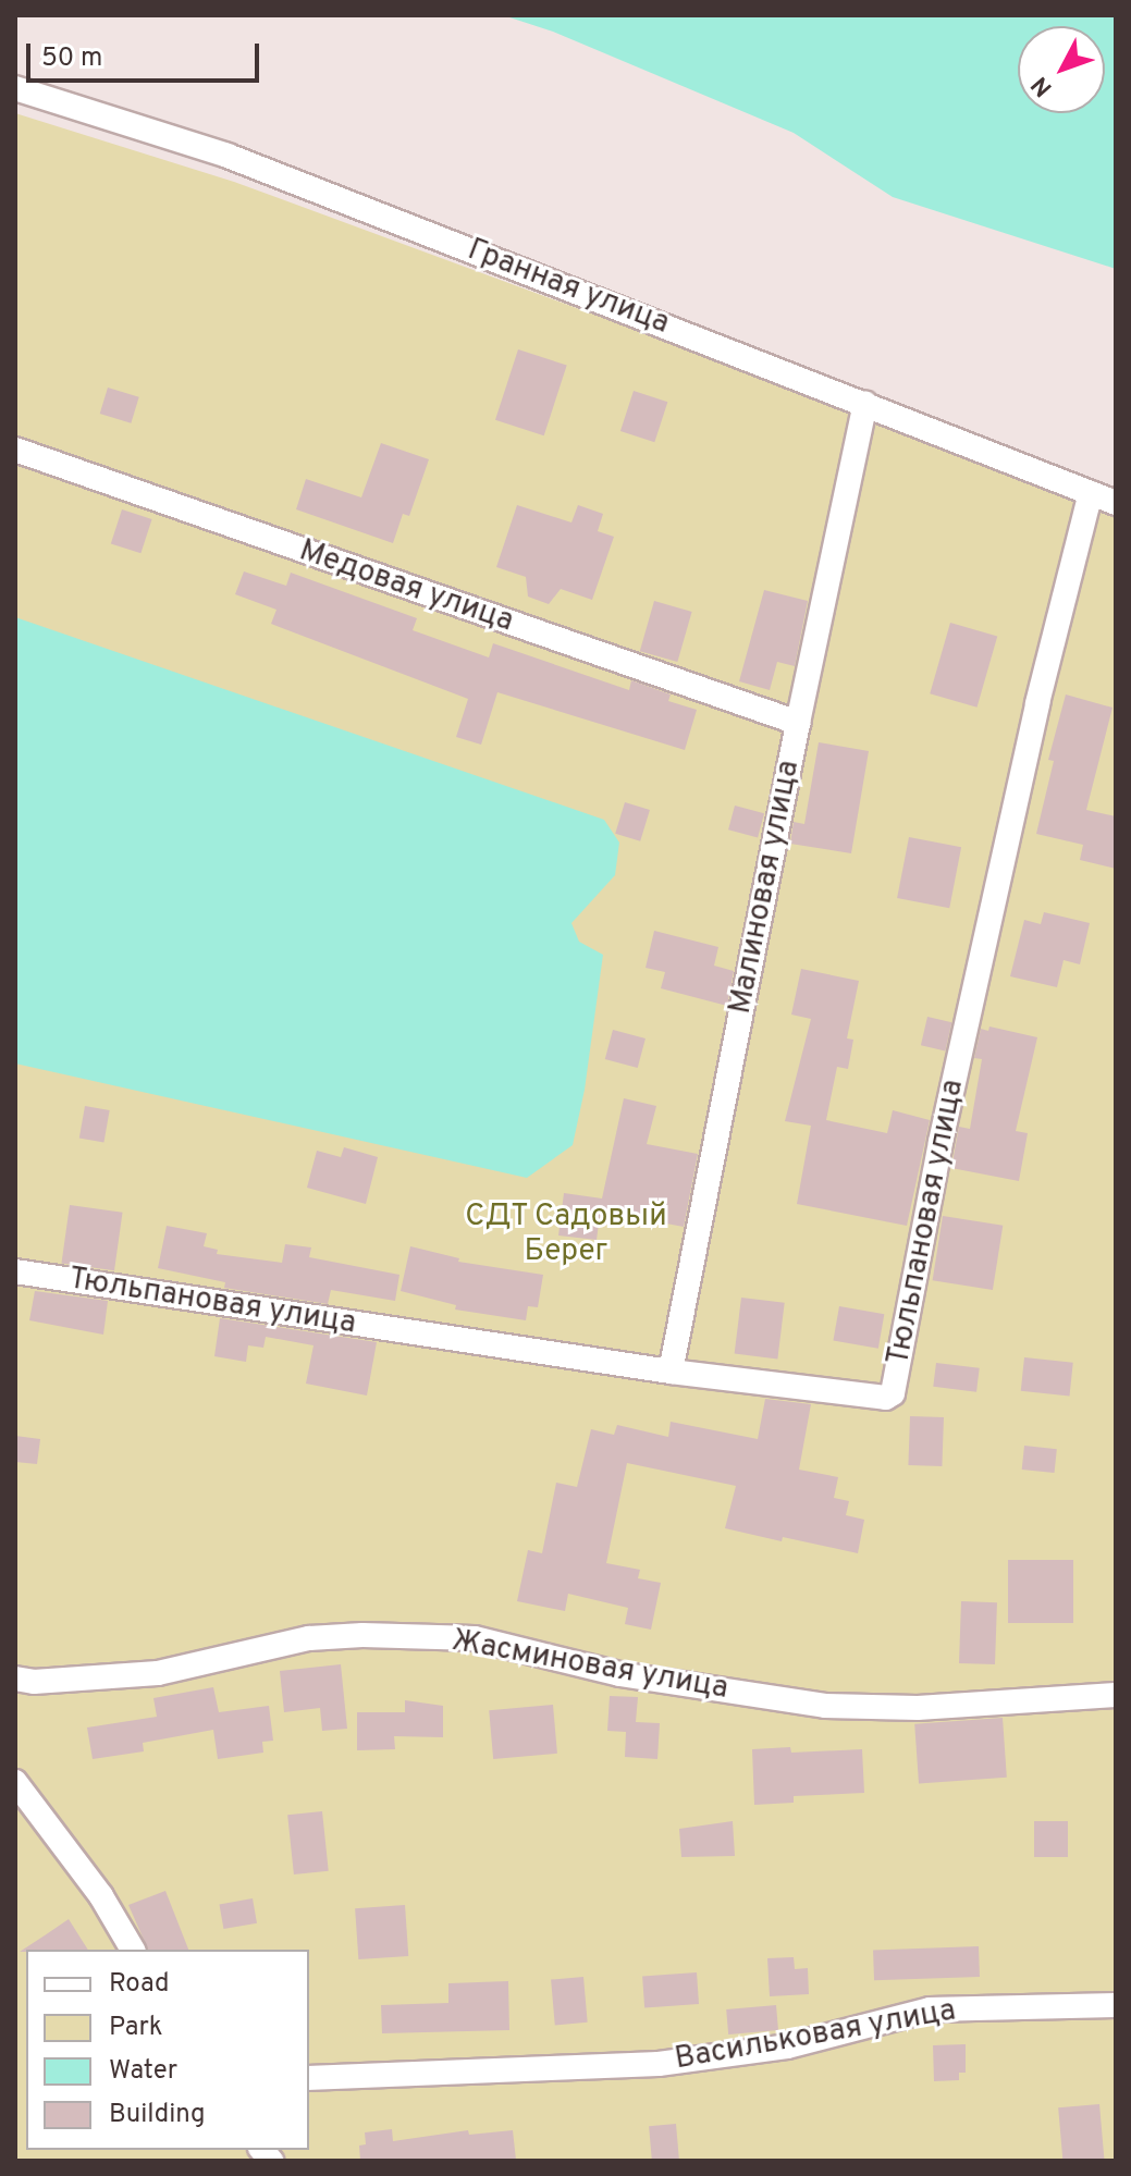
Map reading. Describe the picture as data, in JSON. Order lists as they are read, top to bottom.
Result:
{
  "streets": {
    "street": [
      "Гранная улица",
      "Медовая улица",
      "Малиновая улица",
      "Тюльпановая улица",
      "Жасминовая улица",
      "Васильковая улица"
    ]
  },
  "crossings": [
    ["Гранная улица", "Малиновая улица"],
    ["Гранная улица", "Тюльпановая улица"],
    ["Медовая улица", "Малиновая улица"],
    ["Малиновая улица", "Тюльпановая улица"]
  ],
  "parks": ["СДТ Садовый Берег"],
  "legend": [
    "Road",
    "Park",
    "Water",
    "Building"
  ],
  "scale_bar": "50 m",
  "north": "bottom left"
}
